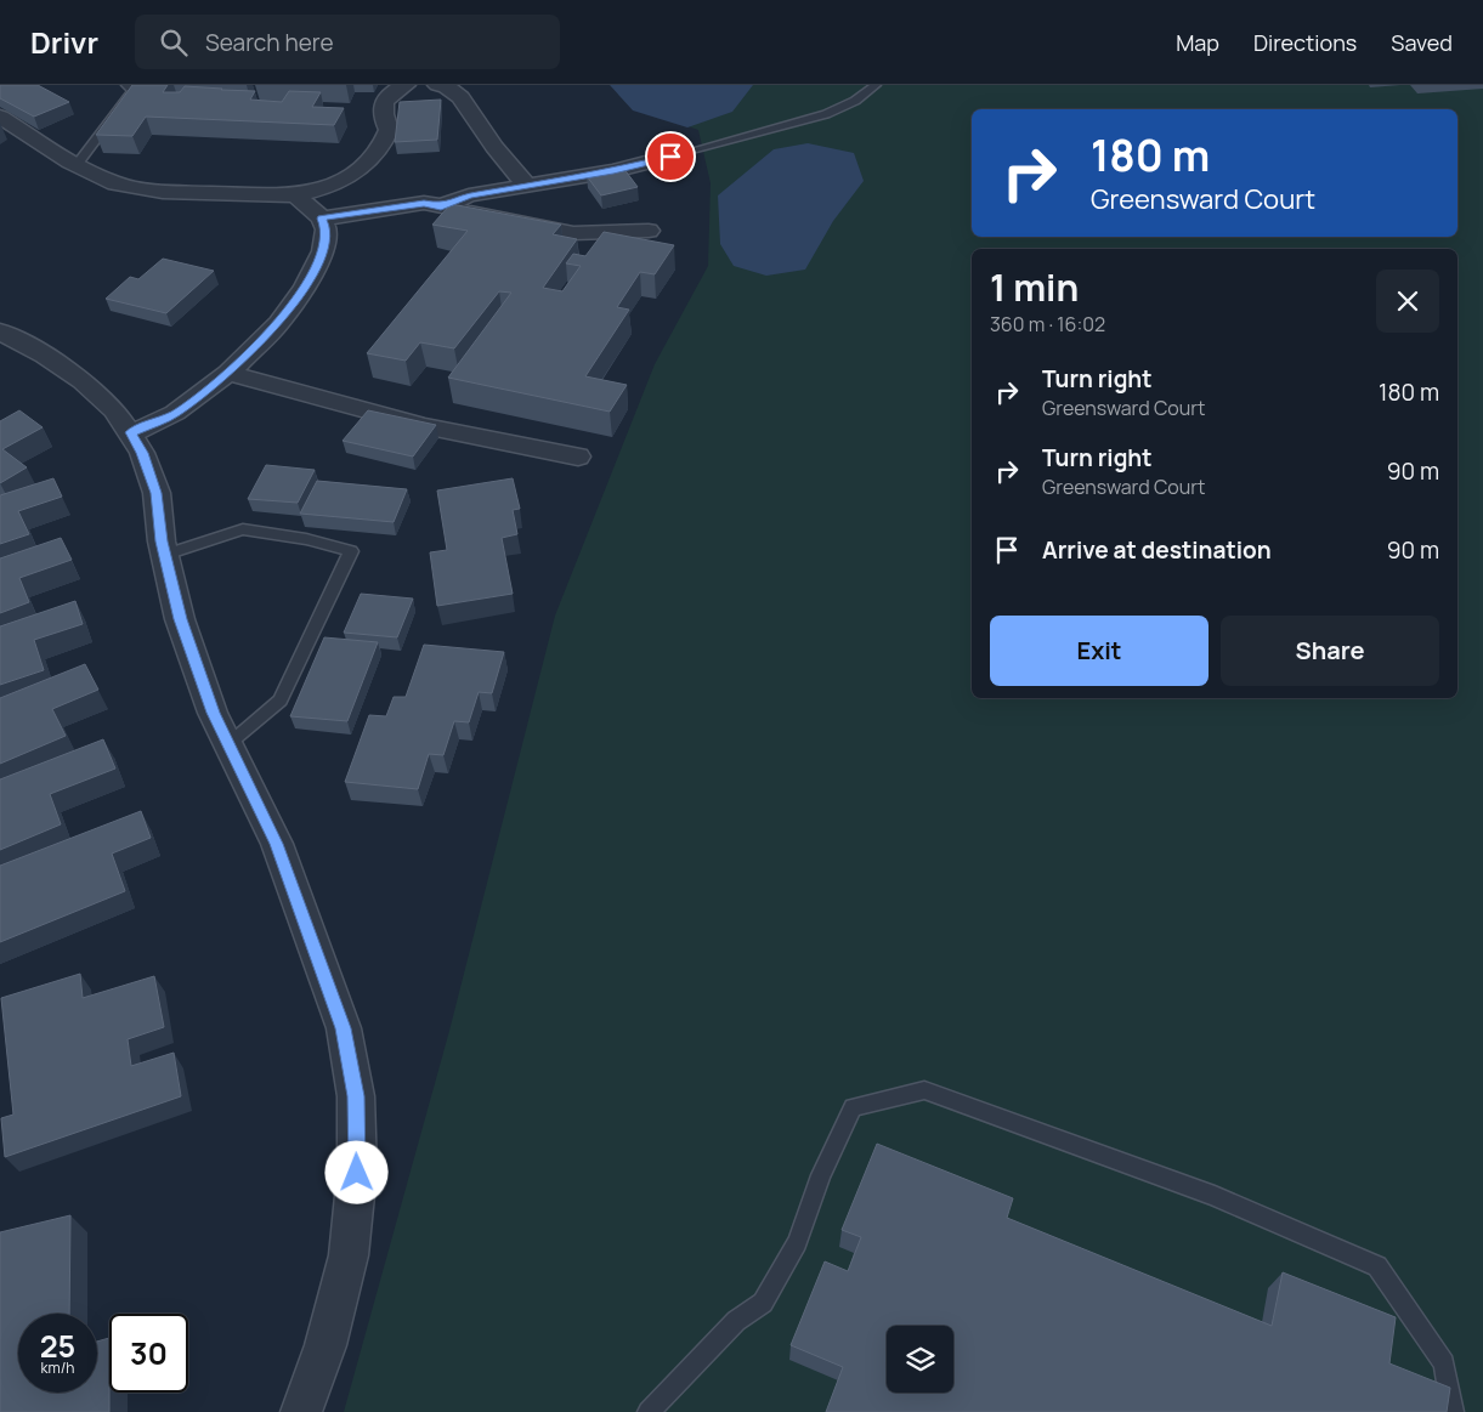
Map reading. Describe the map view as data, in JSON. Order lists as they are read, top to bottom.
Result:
{
  "page": {
    "header": "Drivr",
    "search": "Search here",
    "nav": ["Map", "Directions", "Saved"],
    "turn": ["180 m", "Greensward Court"],
    "heading": ["1 min", "360 m · 16:02"],
    "list": [
      {
        "name": "Turn right",
        "note": "Greensward Court",
        "value": "180 m"
      },
      {
        "name": "Turn right",
        "note": "Greensward Court",
        "value": "90 m"
      },
      {
        "name": "Arrive at destination",
        "value": "90 m"
      }
    ],
    "buttons": ["Exit", "Share"],
    "speed": "25 km/h",
    "limit": "30"
  }
}
